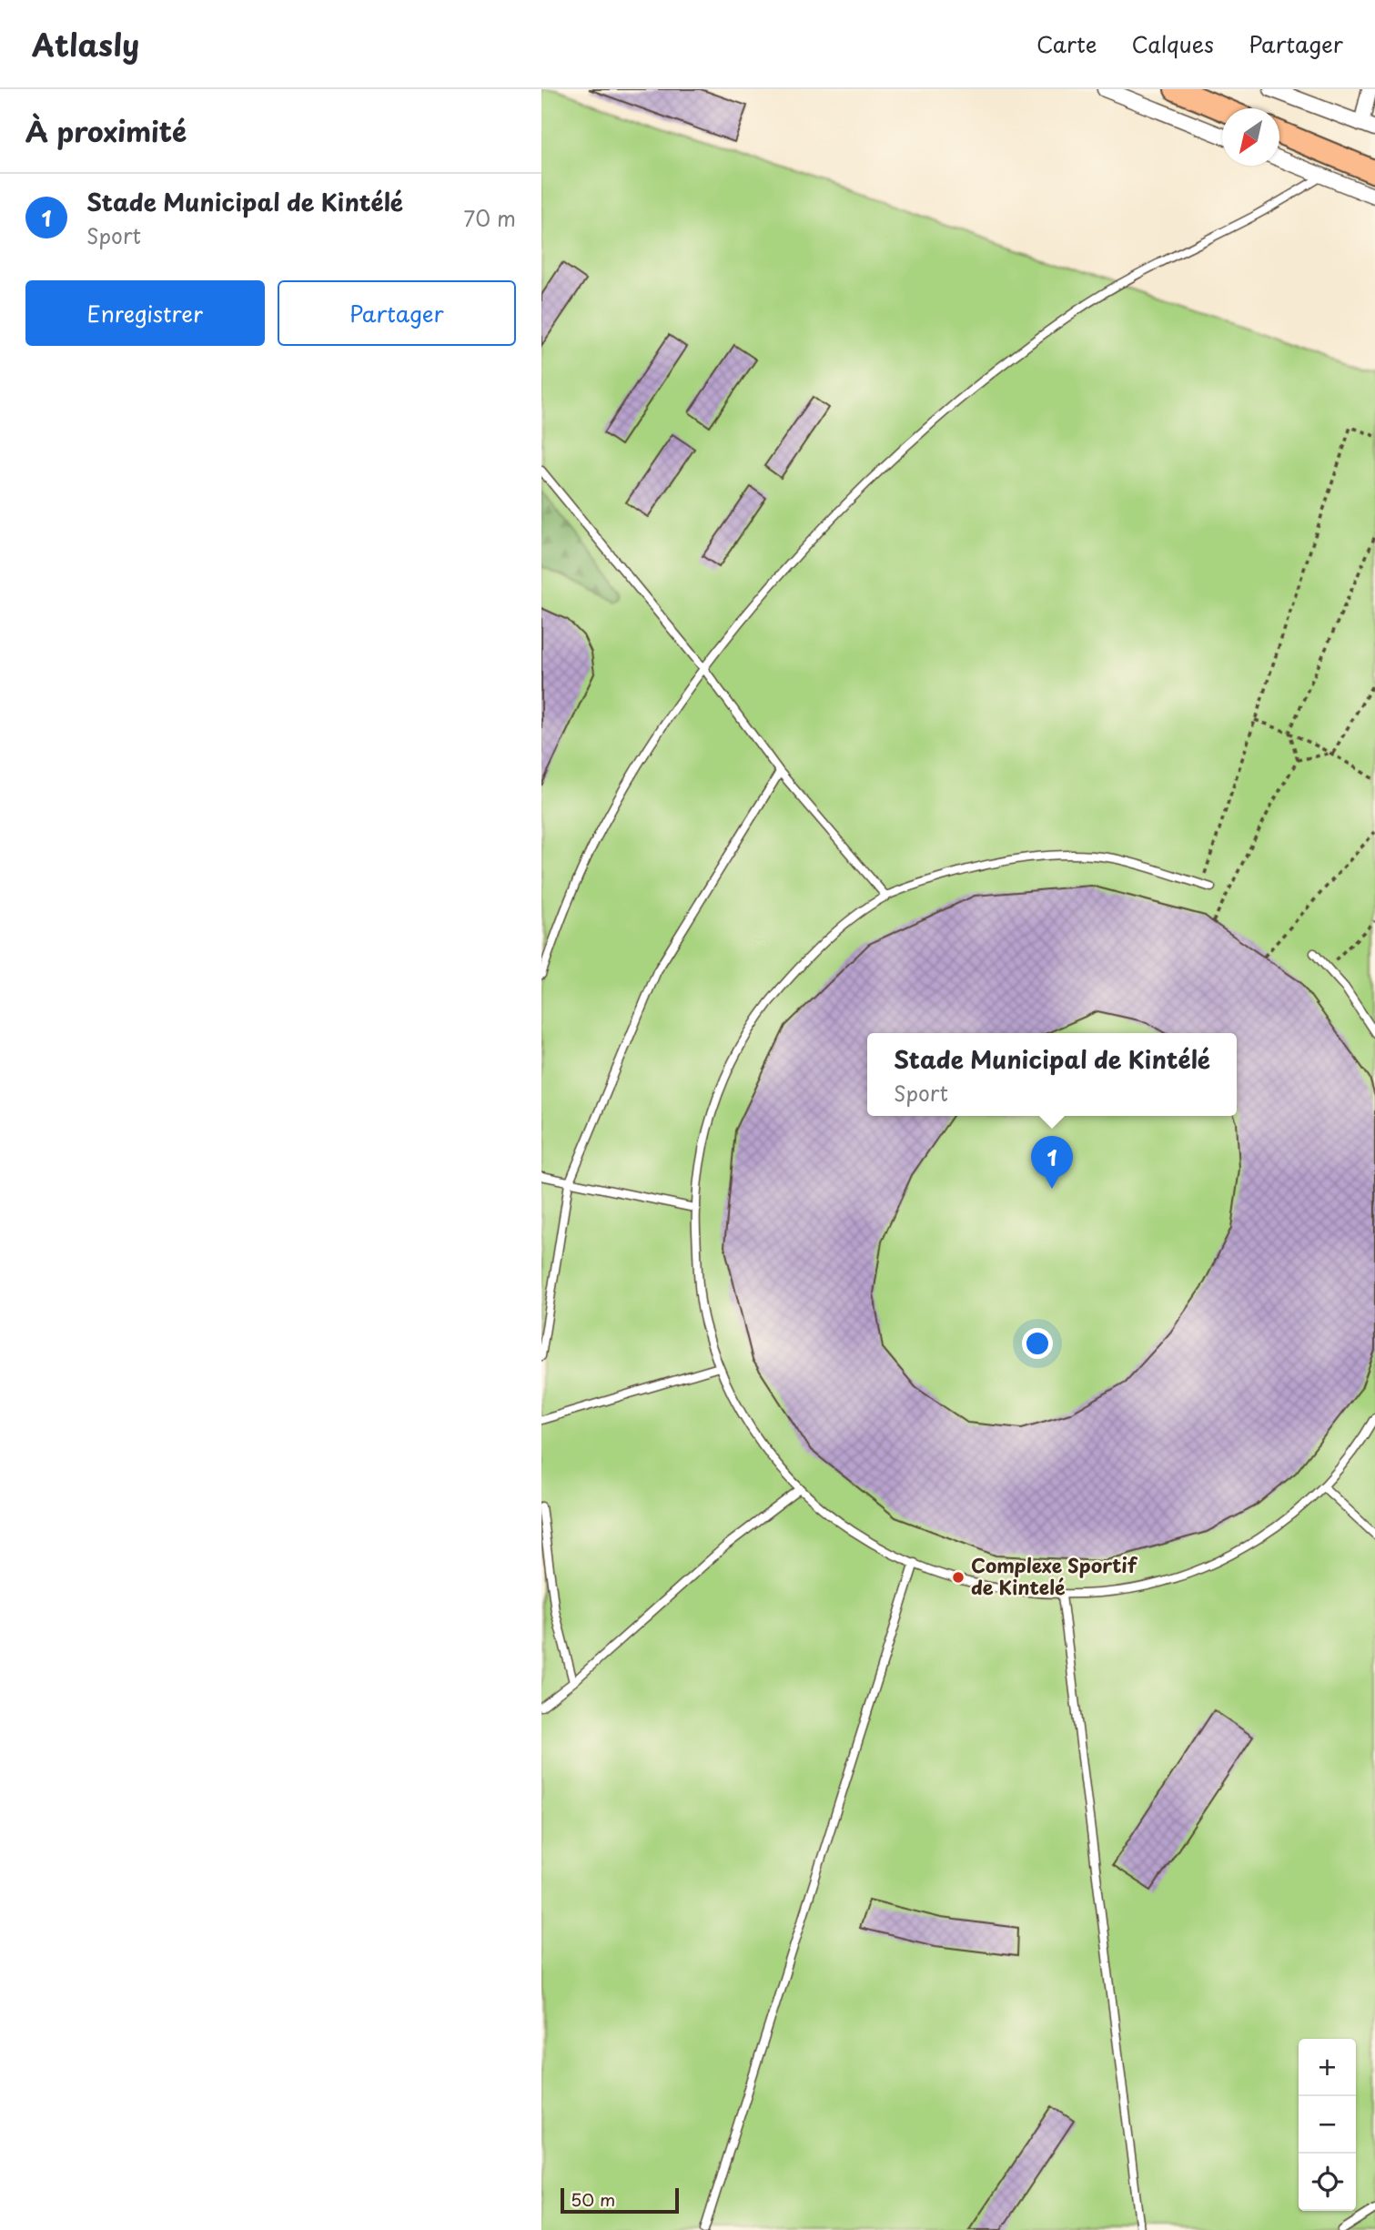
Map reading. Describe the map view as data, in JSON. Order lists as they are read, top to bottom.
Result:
{
  "places": ["Complexe Sportif de Kintelé"],
  "scale_bar": "50 m",
  "north": "bottom left",
  "page": {
    "header": "Atlasly",
    "nav": ["Carte", "Calques", "Partager"],
    "heading": "À proximité",
    "list": [
      {
        "mark": "1",
        "name": "Stade Municipal de Kintélé",
        "note": "Sport",
        "value": "70 m"
      }
    ],
    "buttons": ["Enregistrer", "Partager"],
    "popup": ["Stade Municipal de Kintélé", "Sport"],
    "pins": "1",
    "map_buttons": ["+", "−"],
    "scale": "50 m"
  }
}
